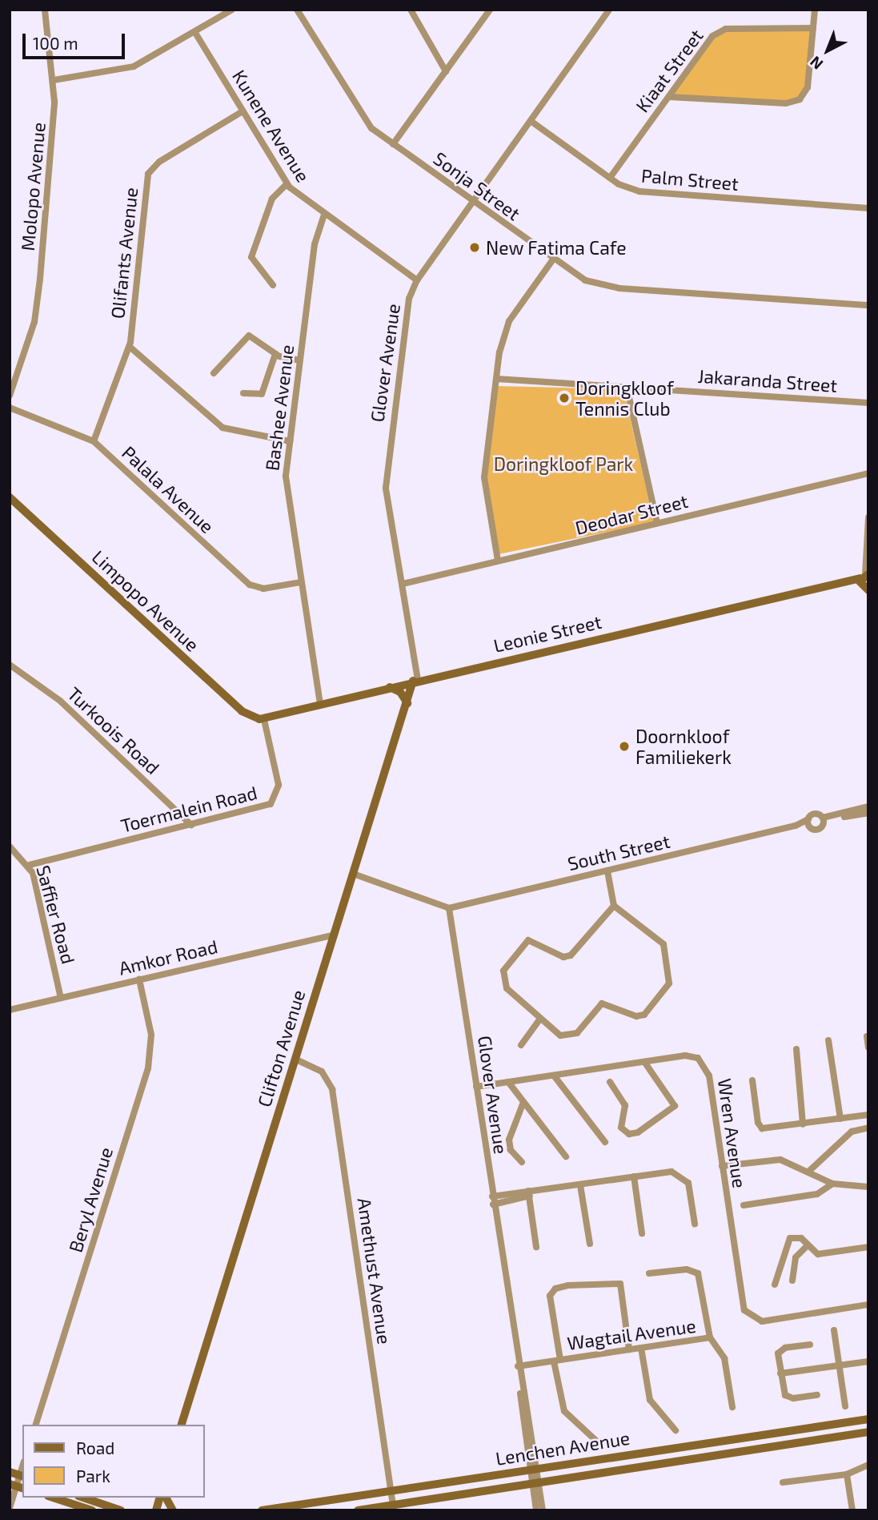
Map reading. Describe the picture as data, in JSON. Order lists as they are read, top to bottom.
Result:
{
  "streets": {
    "street": [
      "Kiaat Street",
      "Kunene Avenue",
      "Palm Street",
      "Sonja Street",
      "Molopo Avenue",
      "Olifants Avenue",
      "Glover Avenue",
      "Jakaranda Street",
      "Bashee Avenue",
      "Palala Avenue",
      "Deodar Street",
      "Limpopo Avenue",
      "Leonie Street",
      "Turkoois Road",
      "Toermalein Road",
      "South Street",
      "Saffier Road",
      "Amkor Road",
      "Clifton Avenue",
      "Wren Avenue",
      "Beryl Avenue",
      "Amethust Avenue",
      "Wagtail Avenue",
      "Lenchen Avenue"
    ]
  },
  "crossings": [
    ["Kiaat Street", "Palm Street"],
    ["Kunene Avenue", "Olifants Avenue"],
    ["Kunene Avenue", "Glover Avenue"],
    ["Kunene Avenue", "Bashee Avenue"],
    ["Palm Street", "Glover Avenue"],
    ["Sonja Street", "Glover Avenue"],
    ["Olifants Avenue", "Palala Avenue"],
    ["Glover Avenue", "Deodar Street"],
    ["Glover Avenue", "Leonie Street"],
    ["Glover Avenue", "South Street"],
    ["Glover Avenue", "Clifton Avenue"],
    ["Glover Avenue", "Wren Avenue"],
    ["Glover Avenue", "Wagtail Avenue"],
    ["Glover Avenue", "Lenchen Avenue"],
    ["Bashee Avenue", "Palala Avenue"],
    ["Bashee Avenue", "Leonie Street"],
    ["Limpopo Avenue", "Leonie Street"],
    ["Limpopo Avenue", "Toermalein Road"],
    ["Leonie Street", "Toermalein Road"],
    ["Leonie Street", "Clifton Avenue"],
    ["Turkoois Road", "Toermalein Road"],
    ["Toermalein Road", "Saffier Road"],
    ["Saffier Road", "Amkor Road"],
    ["Amkor Road", "Clifton Avenue"],
    ["Amkor Road", "Beryl Avenue"],
    ["Clifton Avenue", "Amethust Avenue"],
    ["Amethust Avenue", "Lenchen Avenue"]
  ],
  "parks": ["Doringkloof Park"],
  "places": ["New Fatima Cafe", "Doringkloof Tennis Club", "Doornkloof Familiekerk"],
  "legend": ["Road", "Park"],
  "scale_bar": "100 m",
  "north": "bottom left"
}
